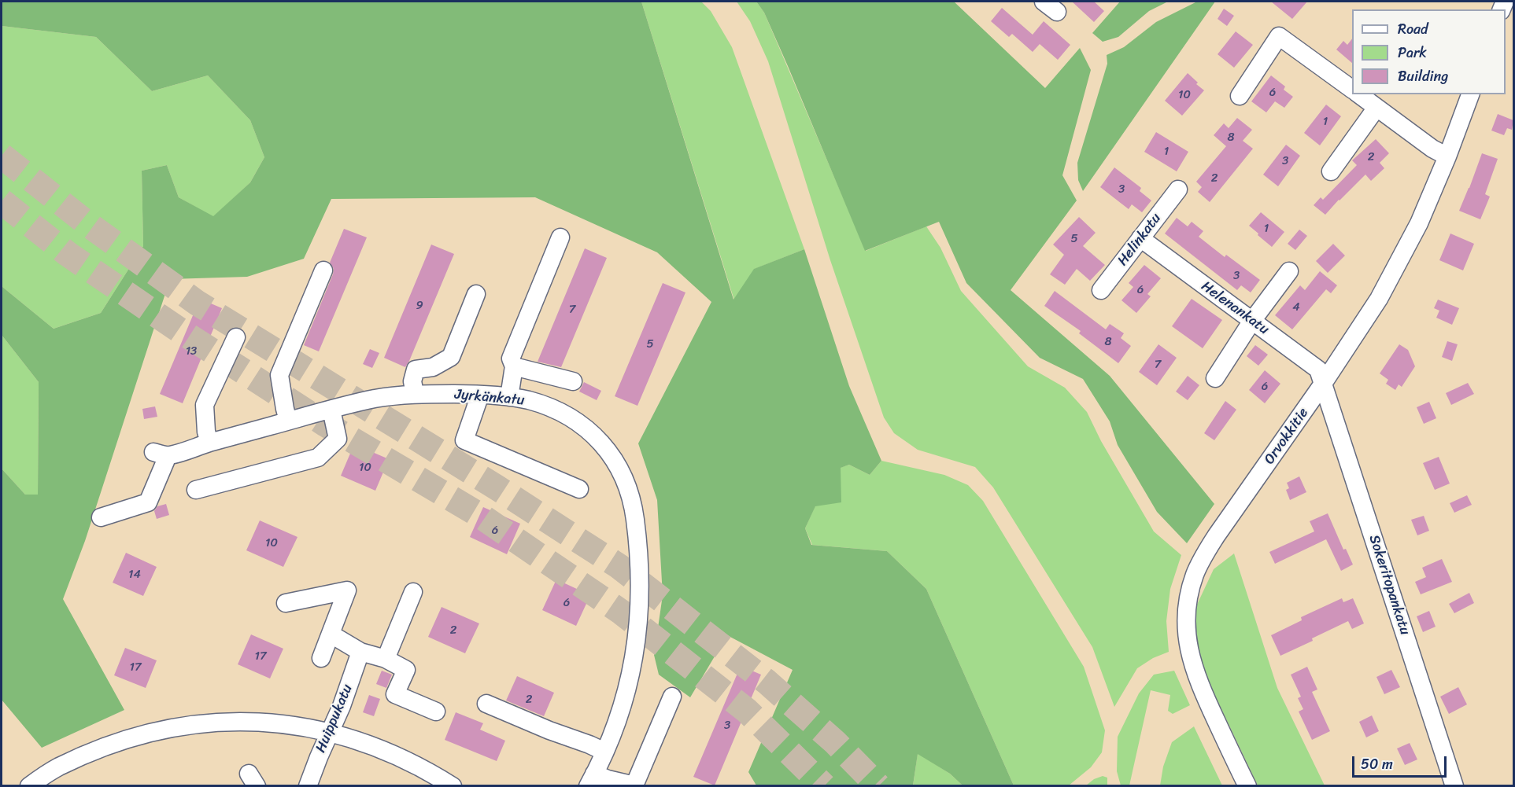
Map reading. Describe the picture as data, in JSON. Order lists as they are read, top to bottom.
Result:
{
  "streets": {
    "street": [
      "Helinkatu",
      "Helenankatu",
      "Jyrkänkatu",
      "Orvokkitie",
      "Sokeritopankatu",
      "Huippukatu"
    ]
  },
  "crossings": [
    ["Helinkatu", "Helenankatu"],
    ["Helenankatu", "Orvokkitie"],
    ["Helenankatu", "Sokeritopankatu"],
    ["Orvokkitie", "Sokeritopankatu"]
  ],
  "house_numbers": [
    "6",
    "10",
    "1",
    "8",
    "1",
    "2",
    "3",
    "2",
    "3",
    "1",
    "5",
    "3",
    "6",
    "9",
    "4",
    "7",
    "8",
    "5",
    "13",
    "7",
    "6",
    "10",
    "6",
    "10",
    "14",
    "6",
    "2",
    "17",
    "17",
    "2",
    "3"
  ],
  "legend": ["Road", "Park", "Building"],
  "scale_bar": "50 m"
}
